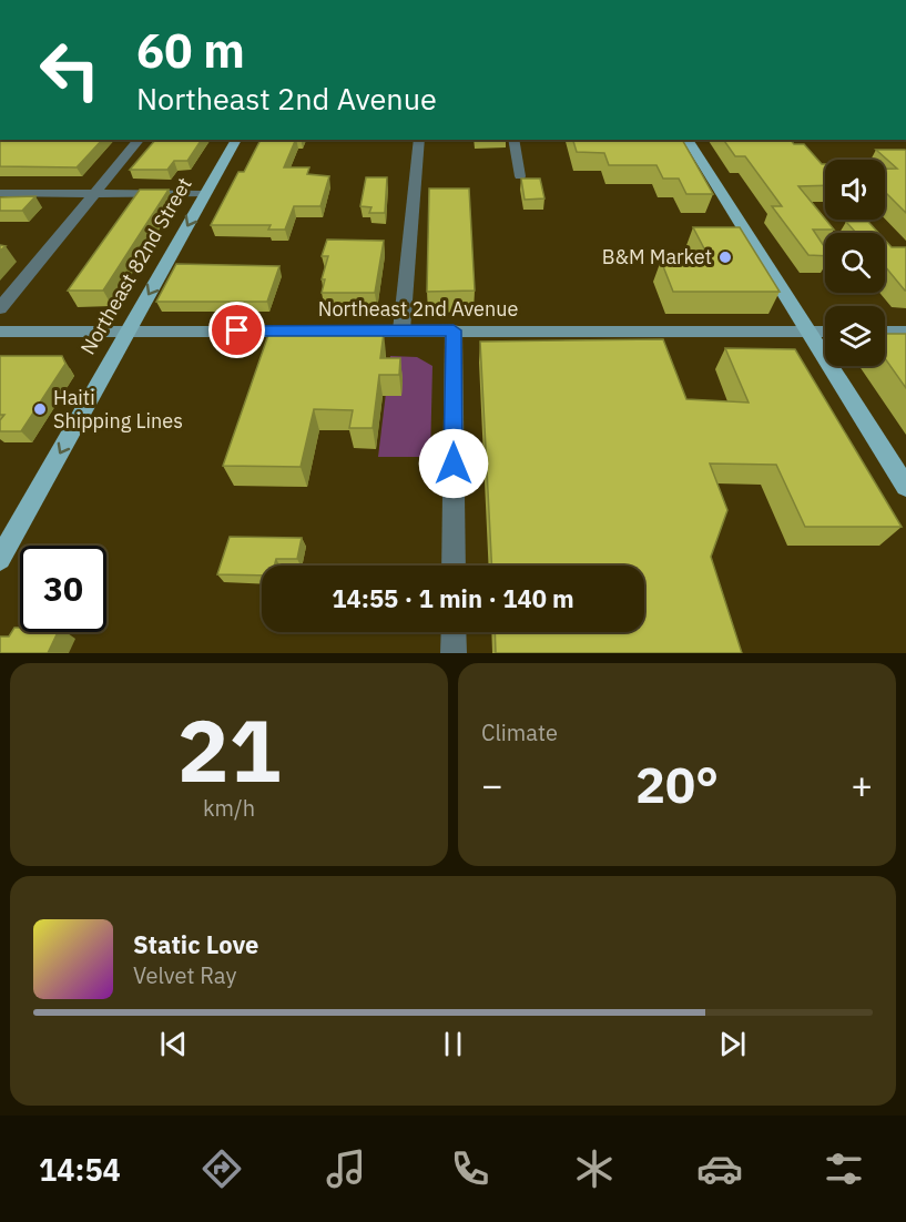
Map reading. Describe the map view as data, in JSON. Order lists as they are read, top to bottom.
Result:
{
  "streets": {
    "main road": ["Northeast 82nd Street", "Northeast 2nd Avenue"]
  },
  "crossings": [
    ["Northeast 82nd Street", "Northeast 2nd Avenue"]
  ],
  "one_way": ["Northeast 82nd Street"],
  "places": ["B&M Market", "Haiti Shipping Lines"],
  "page": {
    "turn": ["60 m", "Northeast 2nd Avenue"],
    "limit": "30",
    "trip": "14:55 · 1 min · 140 m",
    "tile": [
      ["21", "km/h"],
      "Climate"
    ],
    "heat": ["−", "20°", "+"],
    "song": ["Static Love", "Velvet Ray"],
    "tabs": "14:54"
  }
}
